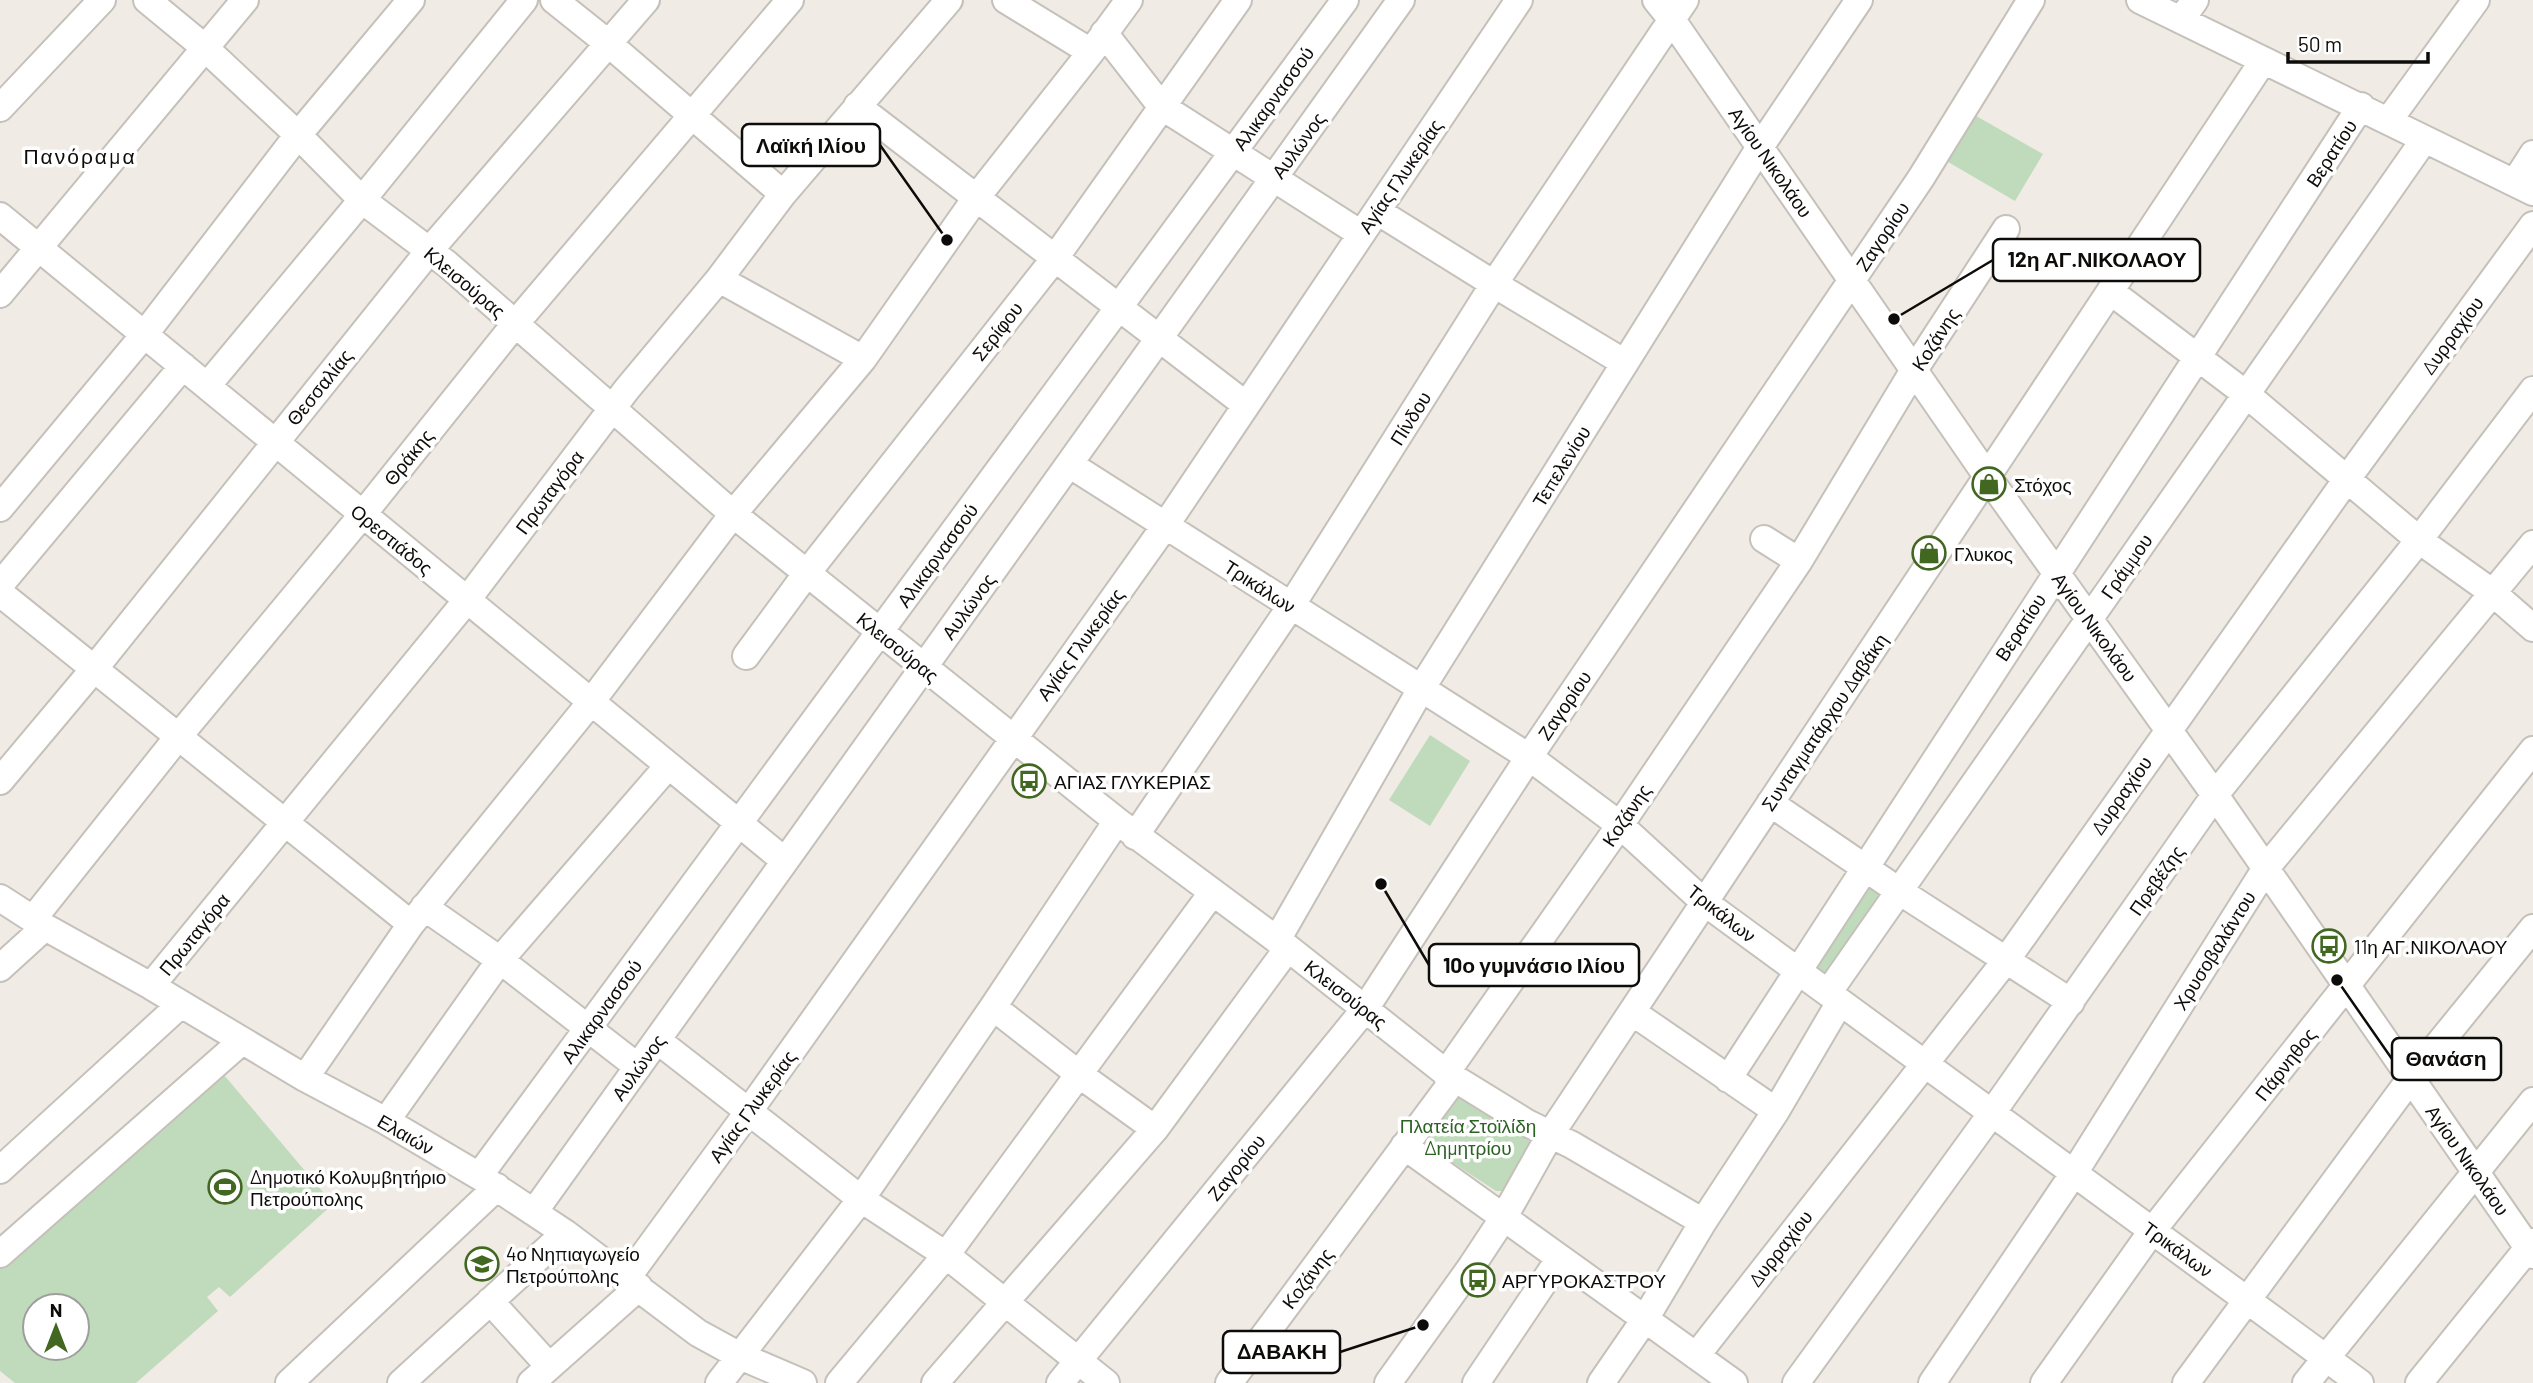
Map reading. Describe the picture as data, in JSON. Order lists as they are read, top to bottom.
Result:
{
  "streets": {
    "street": [
      "Αλικαρνασσού",
      "Αυλώνος",
      "Βερατίου",
      "Αγίου Νικολάου",
      "Αγίας Γλυκερίας",
      "Ζαγορίου",
      "Κλεισούρας",
      "Σερίφου",
      "Δυρραχίου",
      "Κοζάνης",
      "Θεσσαλίας",
      "Πίνδου",
      "Θράκης",
      "Τεπελενίου",
      "Πρωταγόρα",
      "Ορεστιάδος",
      "Γράμμου",
      "Τρικάλων",
      "Συνταγματάρχου Δαβάκη",
      "Πρεβέζης",
      "Χρυσοβαλάντου",
      "Πάρνηθος",
      "Ελαιών"
    ]
  },
  "crossings": [
    ["Αλικαρνασσού", "Κλεισούρας"],
    ["Αλικαρνασσού", "Ορεστιάδος"],
    ["Αλικαρνασσού", "Ελαιών"],
    ["Αυλώνος", "Κλεισούρας"],
    ["Αυλώνος", "Ορεστιάδος"],
    ["Αυλώνος", "Τρικάλων"],
    ["Αυλώνος", "Ελαιών"],
    ["Βερατίου", "Αγίου Νικολάου"],
    ["Βερατίου", "Τρικάλων"],
    ["Αγίου Νικολάου", "Ζαγορίου"],
    ["Αγίου Νικολάου", "Δυρραχίου"],
    ["Αγίου Νικολάου", "Κοζάνης"],
    ["Αγίου Νικολάου", "Πίνδου"],
    ["Αγίου Νικολάου", "Τεπελενίου"],
    ["Αγίου Νικολάου", "Γράμμου"],
    ["Αγίου Νικολάου", "Συνταγματάρχου Δαβάκη"],
    ["Αγίου Νικολάου", "Πρεβέζης"],
    ["Αγίου Νικολάου", "Χρυσοβαλάντου"],
    ["Αγίου Νικολάου", "Πάρνηθος"],
    ["Αγίας Γλυκερίας", "Κλεισούρας"],
    ["Αγίας Γλυκερίας", "Τρικάλων"],
    ["Αγίας Γλυκερίας", "Ελαιών"],
    ["Ζαγορίου", "Κλεισούρας"],
    ["Ζαγορίου", "Τρικάλων"],
    ["Κλεισούρας", "Σερίφου"],
    ["Κλεισούρας", "Κοζάνης"],
    ["Κλεισούρας", "Θεσσαλίας"],
    ["Κλεισούρας", "Πίνδου"],
    ["Κλεισούρας", "Θράκης"],
    ["Κλεισούρας", "Τεπελενίου"],
    ["Κλεισούρας", "Πρωταγόρα"],
    ["Κλεισούρας", "Γράμμου"],
    ["Κλεισούρας", "Συνταγματάρχου Δαβάκη"],
    ["Δυρραχίου", "Τρικάλων"],
    ["Κοζάνης", "Τρικάλων"],
    ["Θεσσαλίας", "Ορεστιάδος"],
    ["Πίνδου", "Τρικάλων"],
    ["Πίνδου", "Ελαιών"],
    ["Θράκης", "Ορεστιάδος"],
    ["Θράκης", "Ελαιών"],
    ["Τεπελενίου", "Τρικάλων"],
    ["Πρωταγόρα", "Ορεστιάδος"],
    ["Πρωταγόρα", "Ελαιών"],
    ["Γράμμου", "Τρικάλων"],
    ["Τρικάλων", "Συνταγματάρχου Δαβάκη"],
    ["Τρικάλων", "Πρεβέζης"],
    ["Τρικάλων", "Χρυσοβαλάντου"],
    ["Τρικάλων", "Πάρνηθος"]
  ],
  "districts": ["Πανόραμα"],
  "parks": ["Πλατεία Στοϊλίδη Δημητρίου"],
  "places": {
    "other": [
      "Λαϊκή Ιλίου",
      "12η ΑΓ.ΝΙΚΟΛΑΟΥ",
      "10ο γυμνάσιο Ιλίου",
      "Θανάση",
      "ΔΑΒΑΚΗ"
    ],
    "shop": ["Στόχος", "Γλυκος"],
    "bus stop": ["ΑΓΙΑΣ ΓΛΥΚΕΡΙΑΣ", "11η ΑΓ.ΝΙΚΟΛΑΟΥ", "ΑΡΓΥΡΟΚΑΣΤΡΟΥ"],
    "sports": ["Δημοτικό Κολυμβητήριο Πετρούπολης"],
    "school or university": ["4ο Νηπιαγωγείο Πετρούπολης"]
  },
  "scale_bar": "50 m",
  "north": "top"
}
